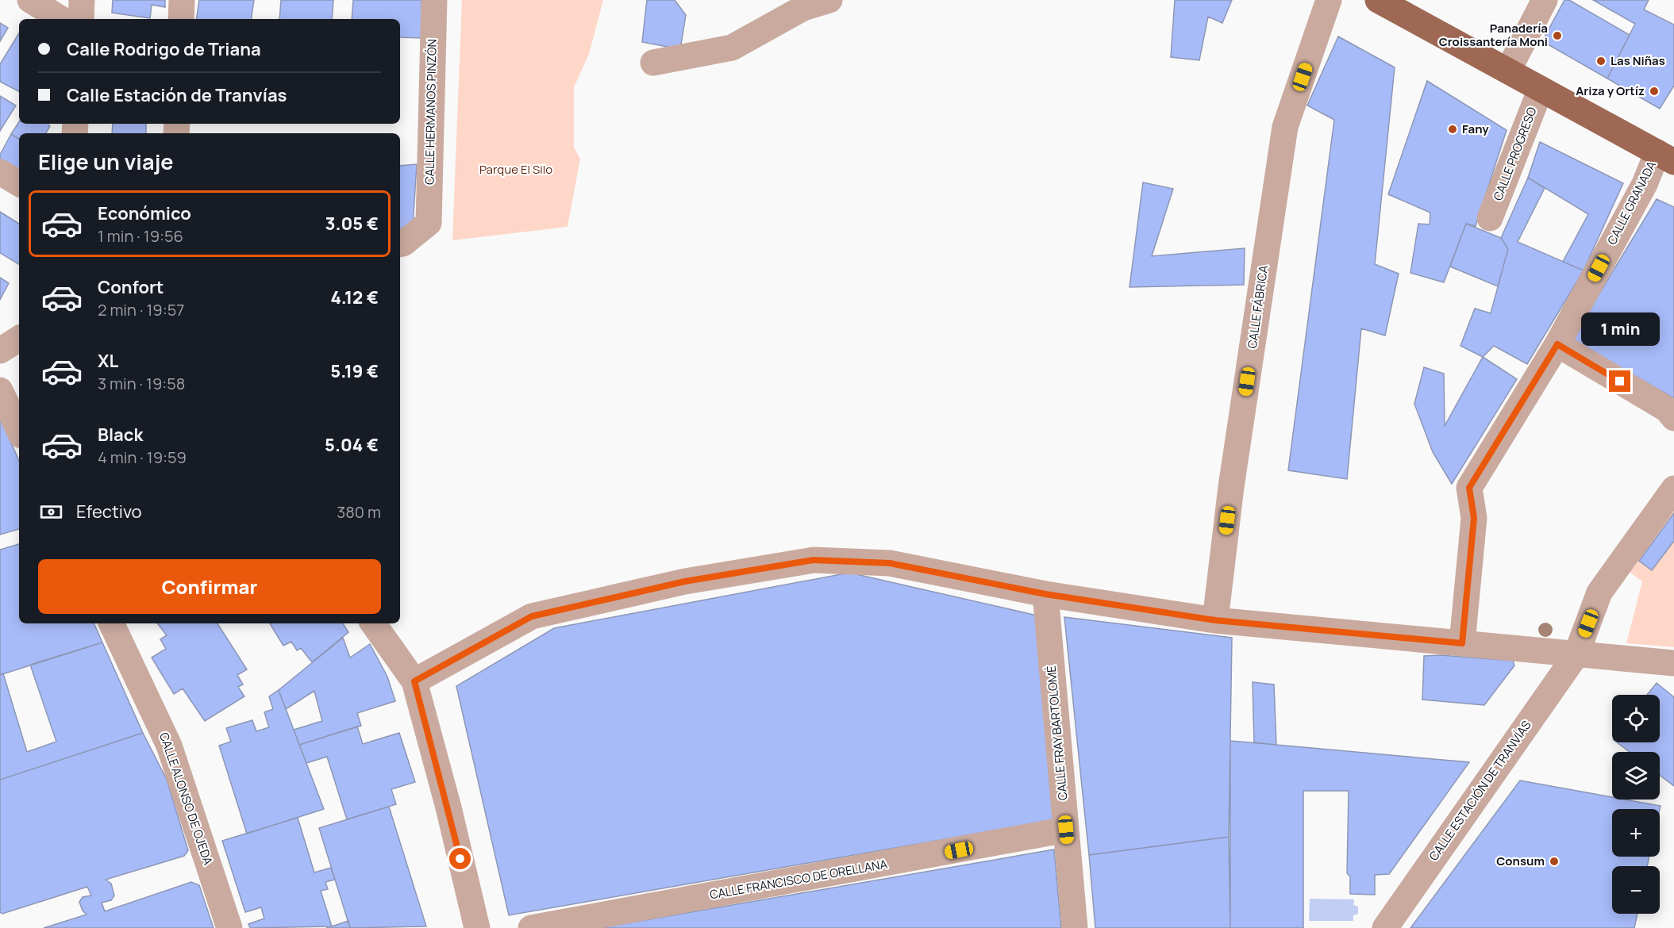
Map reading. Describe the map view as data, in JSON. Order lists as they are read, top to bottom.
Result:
{
  "streets": {
    "street": [
      "CALLE HERMANOS PINZÓN",
      "CALLE PROGRESO",
      "CALLE GRANADA",
      "CALLE FÁBRICA",
      "CALLE FRAY BARTOLOMÉ",
      "CALLE ESTACIÓN DE TRANVÍAS",
      "CALLE ALONSO DE OJEDA",
      "CALLE FRANCISCO DE ORELLANA"
    ]
  },
  "crossings": [
    ["CALLE FRAY BARTOLOMÉ", "CALLE FRANCISCO DE ORELLANA"]
  ],
  "parks": ["Parque El Silo"],
  "places": [
    "Panadería Croissantería Moni",
    "Las Niñas",
    "Ariza y Ortíz",
    "Fany",
    "Consum"
  ],
  "page": {
    "banner": ["Calle Rodrigo de Triana", "Calle Estación de Tranvías"],
    "heading": "Elige un viaje",
    "list": [
      {
        "name": "Económico",
        "note": "1 min · 19:56",
        "value": "3.05 €"
      },
      {
        "name": "Confort",
        "note": "2 min · 19:57",
        "value": "4.12 €"
      },
      {
        "name": "XL",
        "note": "3 min · 19:58",
        "value": "5.19 €"
      },
      {
        "name": "Black",
        "note": "4 min · 19:59",
        "value": "5.04 €"
      }
    ],
    "bubble": "1 min",
    "pay": ["Efectivo", "380 m"],
    "buttons": "Confirmar",
    "map_buttons": ["+", "−"]
  }
}
